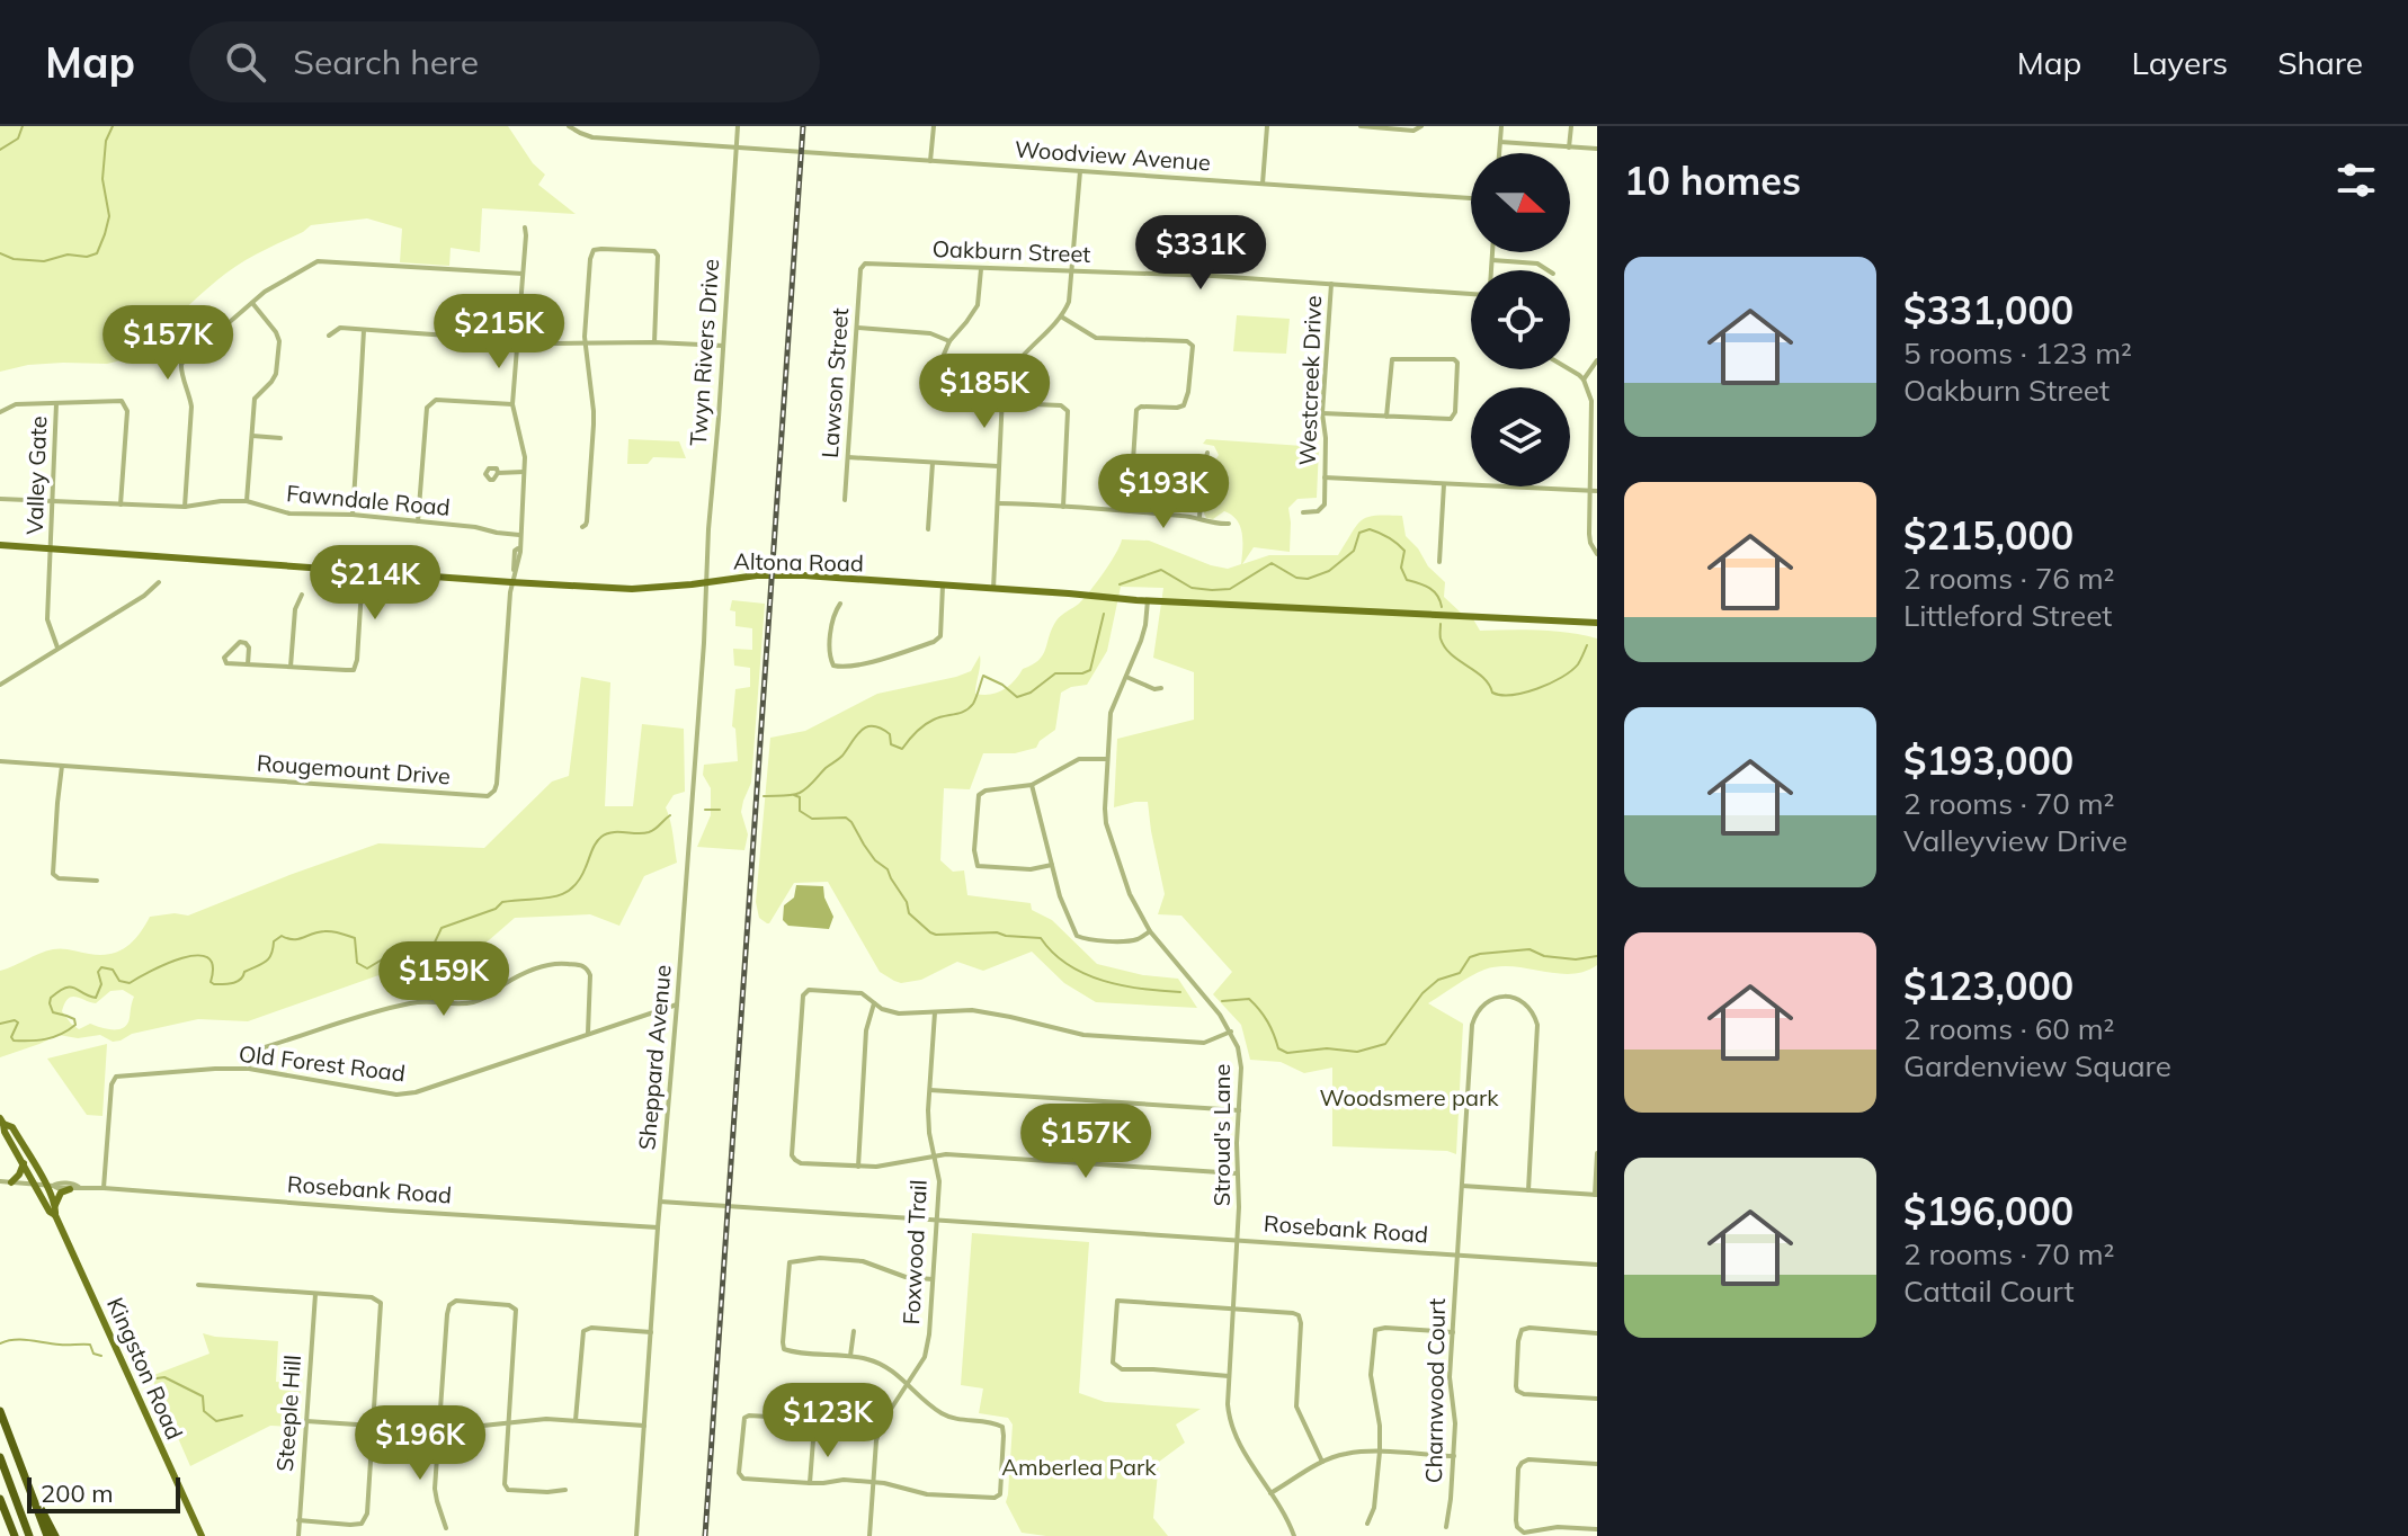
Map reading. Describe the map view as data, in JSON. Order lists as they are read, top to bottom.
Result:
{
  "streets": {
    "main road": ["Altona Road", "Kingston Road"],
    "street": [
      "Woodview Avenue",
      "Oakburn Street",
      "Twyn Rivers Drive",
      "Westcreek Drive",
      "Lawson Street",
      "Valley Gate",
      "Fawndale Road",
      "Rougemount Drive",
      "Sheppard Avenue",
      "Old Forest Road",
      "Stroud's Lane",
      "Rosebank Road",
      "Foxwood Trail",
      "Charnwood Court",
      "Steeple Hill"
    ]
  },
  "crossings": [
    ["Woodview Avenue", "Twyn Rivers Drive"],
    ["Oakburn Street", "Westcreek Drive"],
    ["Oakburn Street", "Lawson Street"],
    ["Twyn Rivers Drive", "Altona Road"],
    ["Twyn Rivers Drive", "Sheppard Avenue"],
    ["Valley Gate", "Fawndale Road"],
    ["Valley Gate", "Altona Road"],
    ["Altona Road", "Rougemount Drive"],
    ["Altona Road", "Sheppard Avenue"],
    ["Altona Road", "Stroud's Lane"],
    ["Sheppard Avenue", "Old Forest Road"],
    ["Sheppard Avenue", "Rosebank Road"],
    ["Old Forest Road", "Rosebank Road"],
    ["Stroud's Lane", "Rosebank Road"],
    ["Rosebank Road", "Foxwood Trail"],
    ["Rosebank Road", "Kingston Road"],
    ["Rosebank Road", "Charnwood Court"]
  ],
  "parks": ["Woodsmere park", "Amberlea Park"],
  "scale_bar": "200 m",
  "north": "right",
  "page": {
    "header": "Map",
    "search": "Search here",
    "nav": ["Map", "Layers", "Share"],
    "heading": "10 homes",
    "price": [
      "$331K",
      "$215K",
      "$157K",
      "$185K",
      "$193K",
      "$214K",
      "$159K",
      "$157K",
      "$123K",
      "$196K"
    ],
    "list": [
      {
        "name": "$331,000",
        "note": "5 rooms · 123 m² · Oakburn Street"
      },
      {
        "name": "$215,000",
        "note": "2 rooms · 76 m² · Littleford Street"
      },
      {
        "name": "$193,000",
        "note": "2 rooms · 70 m² · Valleyview Drive"
      },
      {
        "name": "$123,000",
        "note": "2 rooms · 60 m² · Gardenview Square"
      },
      {
        "name": "$196,000",
        "note": "2 rooms · 70 m² · Cattail Court"
      }
    ],
    "scale": "200 m"
  }
}
